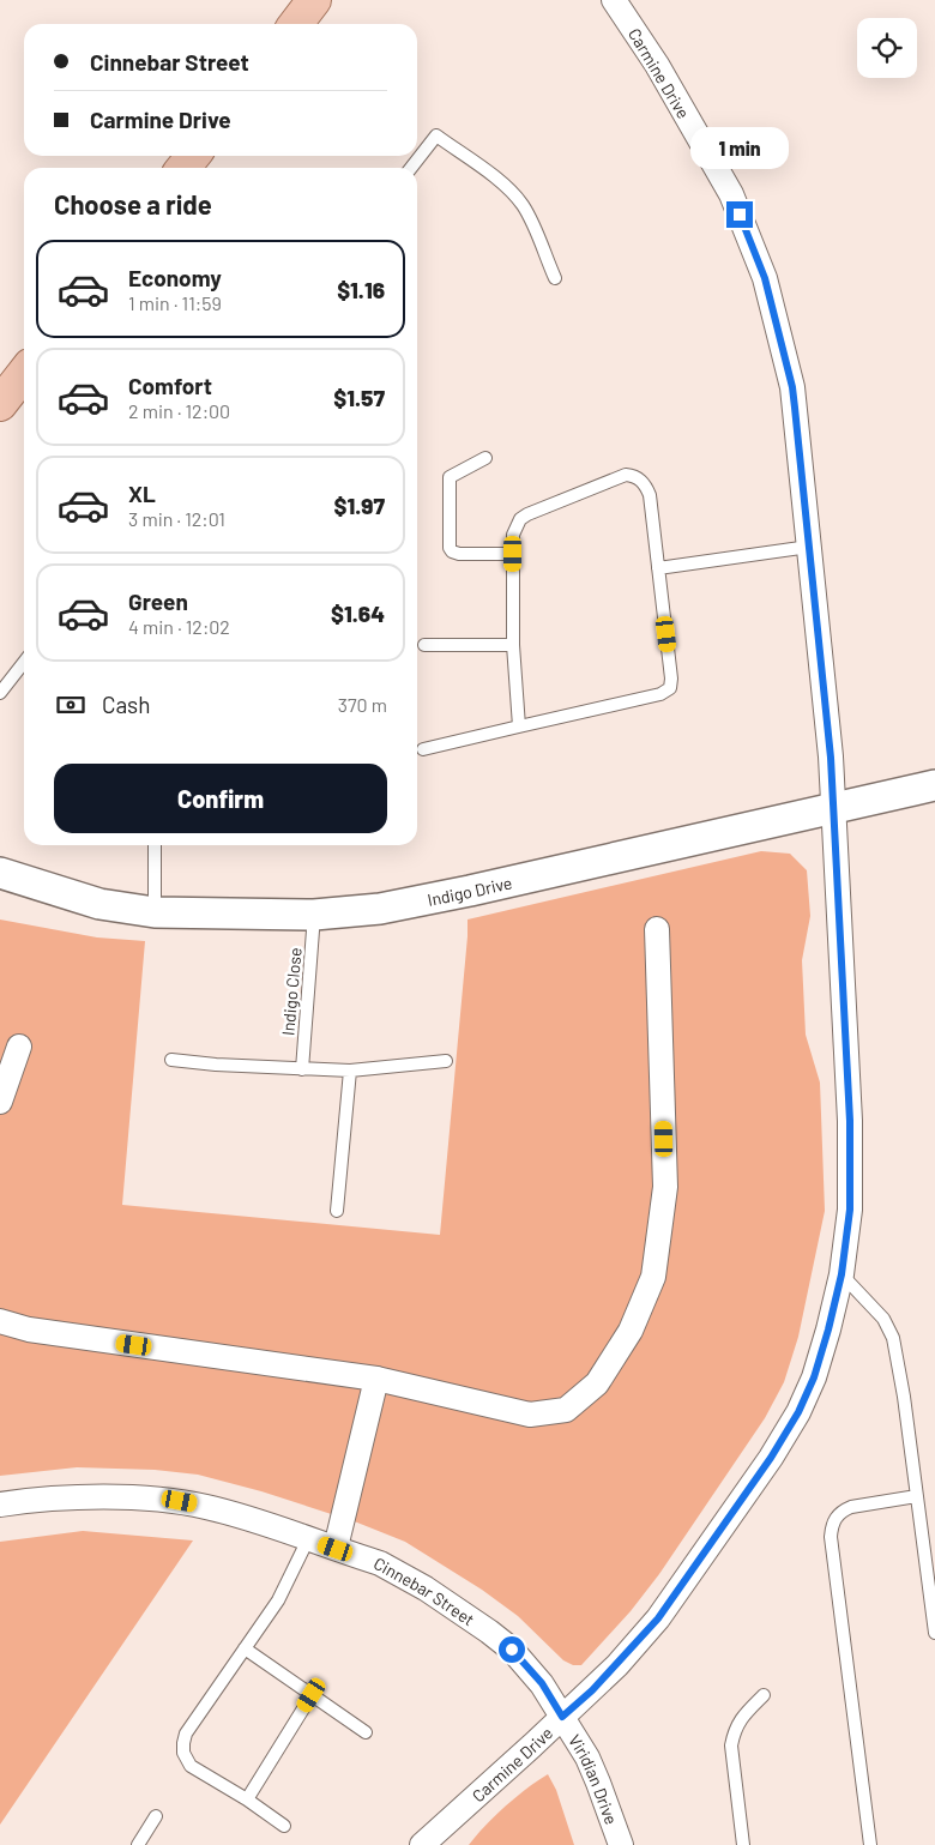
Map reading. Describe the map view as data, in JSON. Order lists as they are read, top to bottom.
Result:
{
  "streets": {
    "street": [
      "Carmine Drive",
      "Indigo Drive",
      "Cinnebar Street",
      "Viridian Drive"
    ],
    "lane": ["Indigo Close"]
  },
  "crossings": [
    ["Carmine Drive", "Indigo Drive"],
    ["Carmine Drive", "Cinnebar Street"],
    ["Carmine Drive", "Viridian Drive"],
    ["Indigo Drive", "Indigo Close"],
    ["Cinnebar Street", "Viridian Drive"]
  ],
  "page": {
    "banner": ["Cinnebar Street", "Carmine Drive"],
    "bubble": "1 min",
    "heading": "Choose a ride",
    "list": [
      {
        "name": "Economy",
        "note": "1 min · 11:59",
        "value": "$1.16"
      },
      {
        "name": "Comfort",
        "note": "2 min · 12:00",
        "value": "$1.57"
      },
      {
        "name": "XL",
        "note": "3 min · 12:01",
        "value": "$1.97"
      },
      {
        "name": "Green",
        "note": "4 min · 12:02",
        "value": "$1.64"
      }
    ],
    "pay": ["Cash", "370 m"],
    "buttons": "Confirm"
  }
}
